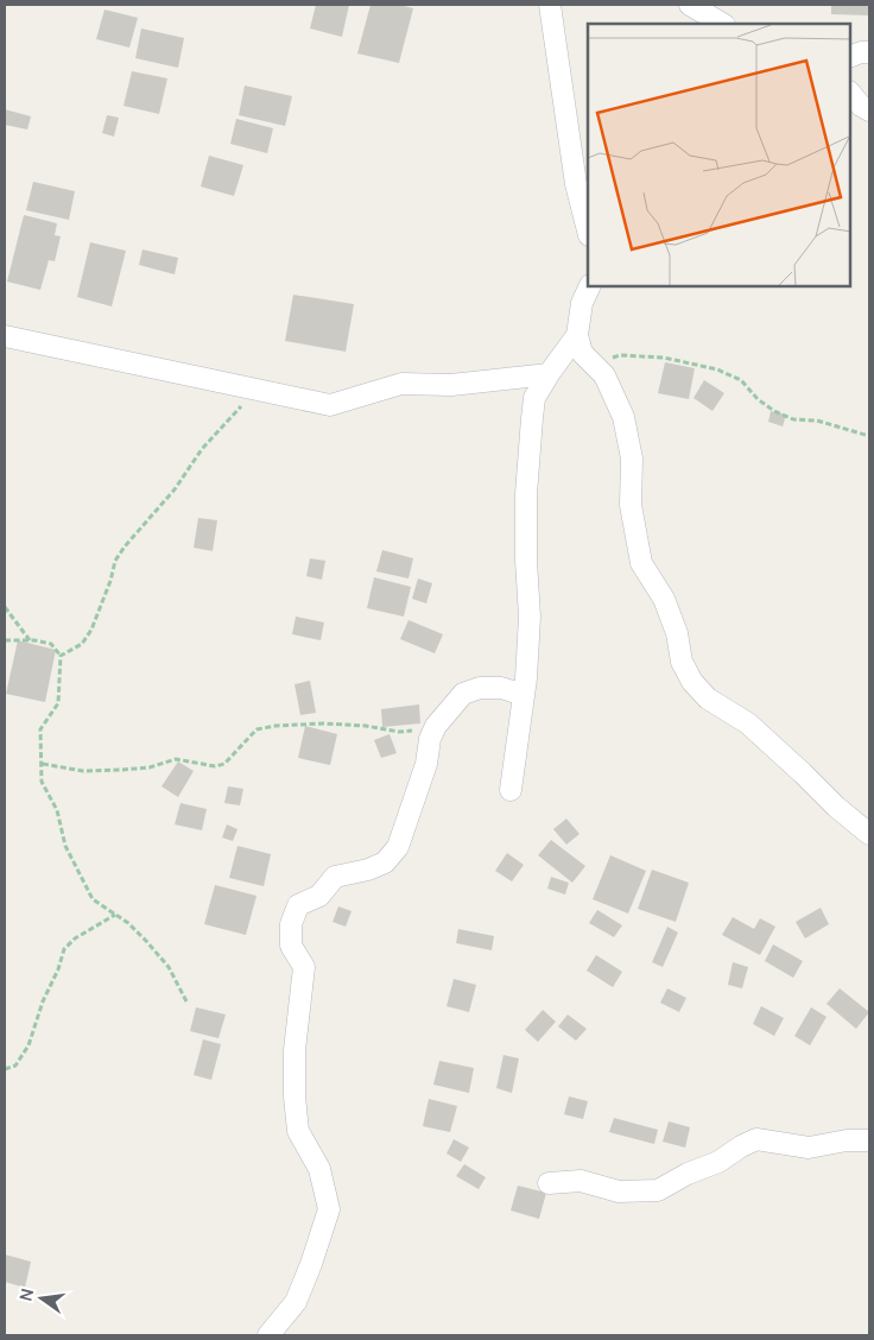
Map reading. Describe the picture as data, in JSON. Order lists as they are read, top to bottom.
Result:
{
  "north": "left"
}
